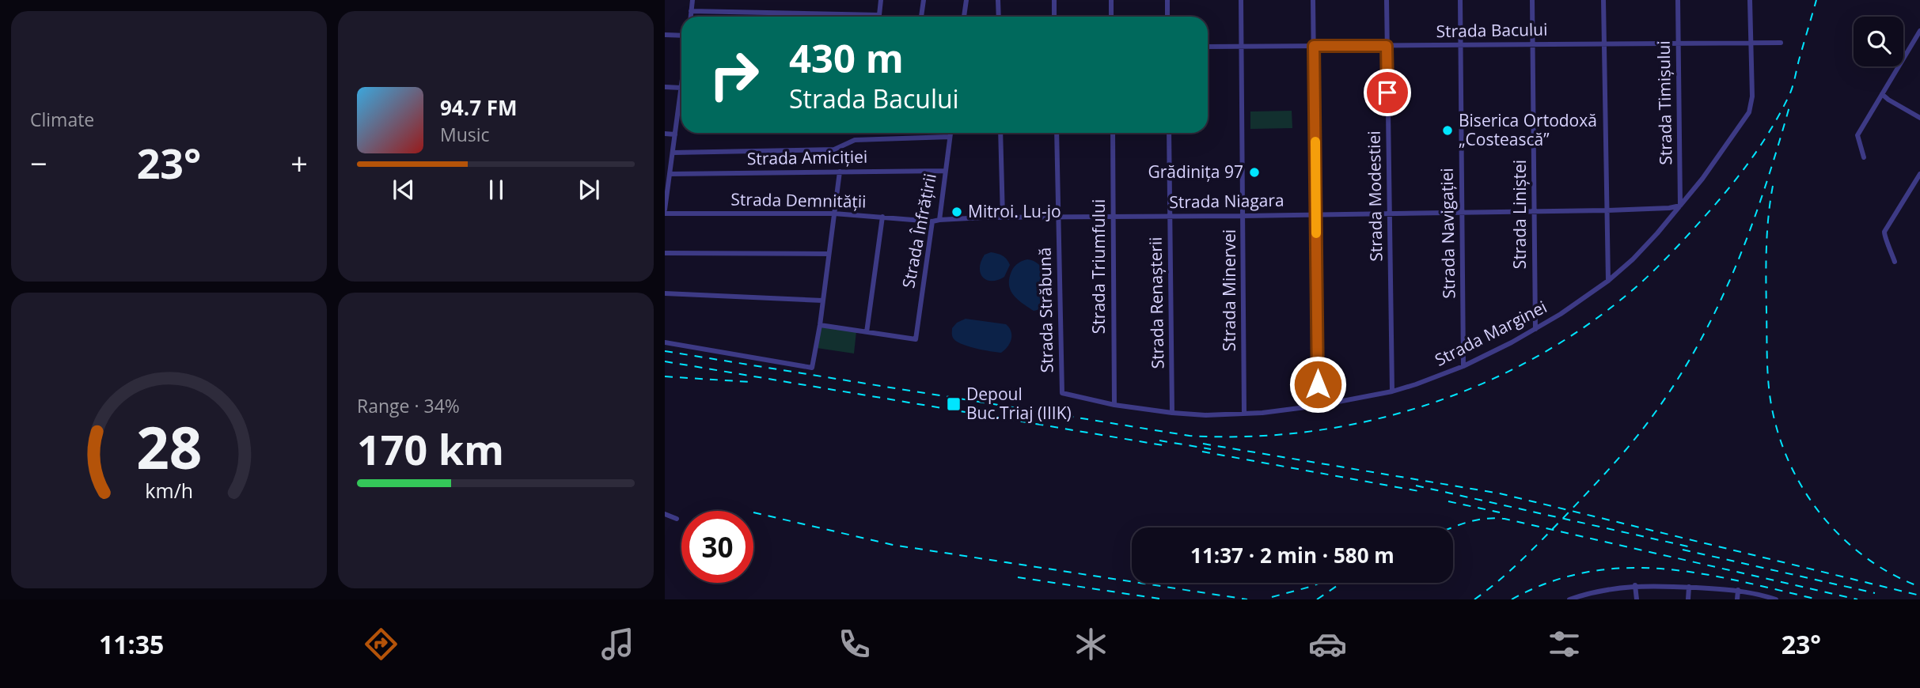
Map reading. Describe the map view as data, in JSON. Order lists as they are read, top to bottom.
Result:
{
  "streets": {
    "street": [
      "Strada Bacului",
      "Strada Timișului",
      "Strada Amiciției",
      "Strada Modestiei",
      "Strada Demnității",
      "Strada Niagara",
      "Strada Liniștei",
      "Strada Înfrățirii",
      "Strada Navigației",
      "Strada Triumfului",
      "Strada Minervei",
      "Strada Renașterii",
      "Strada Străbună",
      "Strada Marginei"
    ]
  },
  "crossings": [
    ["Strada Bacului", "Strada Timișului"],
    ["Strada Bacului", "Strada Modestiei"],
    ["Strada Bacului", "Strada Liniștei"],
    ["Strada Bacului", "Strada Navigației"],
    ["Strada Bacului", "Strada Minervei"],
    ["Strada Bacului", "Strada Marginei"],
    ["Strada Timișului", "Strada Niagara"],
    ["Strada Timișului", "Strada Marginei"],
    ["Strada Amiciției", "Strada Înfrățirii"],
    ["Strada Modestiei", "Strada Niagara"],
    ["Strada Modestiei", "Strada Marginei"],
    ["Strada Demnității", "Strada Înfrățirii"],
    ["Strada Niagara", "Strada Liniștei"],
    ["Strada Niagara", "Strada Înfrățirii"],
    ["Strada Niagara", "Strada Navigației"],
    ["Strada Niagara", "Strada Triumfului"],
    ["Strada Niagara", "Strada Minervei"],
    ["Strada Niagara", "Strada Renașterii"],
    ["Strada Niagara", "Strada Străbună"],
    ["Strada Niagara", "Strada Marginei"],
    ["Strada Liniștei", "Strada Marginei"],
    ["Strada Navigației", "Strada Marginei"],
    ["Strada Triumfului", "Strada Marginei"],
    ["Strada Minervei", "Strada Marginei"],
    ["Strada Renașterii", "Strada Marginei"],
    ["Strada Străbună", "Strada Marginei"]
  ],
  "places": {
    "other": ["Biserica Ortodoxă „Costească”", "Grădinița 97", "Mitroi. Lu-jo"],
    "transit": ["Depoul Buc.Triaj (IIIK)"]
  },
  "page": {
    "tile": [
      "Climate",
      ["Range · 34%", "170 km"]
    ],
    "turn": ["430 m", "Strada Bacului"],
    "song": ["94.7 FM", "Music"],
    "heat": ["−", "23°", "+"],
    "limit": "30",
    "trip": "11:37 · 2 min · 580 m",
    "tabs": ["11:35", "23°"],
    "gauge": ["28", "km/h"]
  }
}
